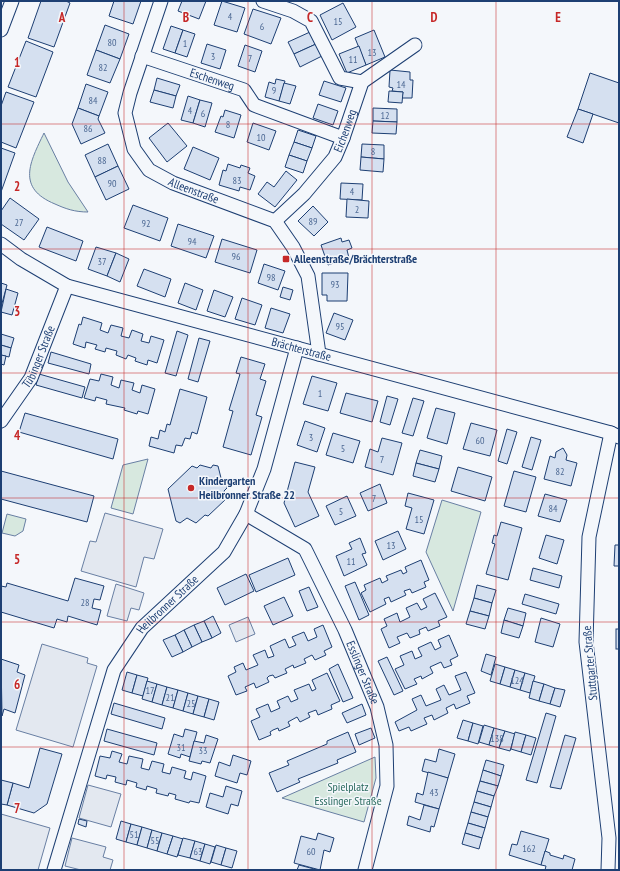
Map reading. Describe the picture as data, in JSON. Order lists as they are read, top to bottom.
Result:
{
  "streets": {
    "street": [
      "Eschenweg",
      "Eichenweg",
      "Alleenstraße",
      "Brächterstraße",
      "Tübinger Straße",
      "Heilbronner Straße",
      "Stuttgarter Straße",
      "Esslinger Straße"
    ]
  },
  "crossings": [
    ["Eschenweg", "Eichenweg"],
    ["Eschenweg", "Alleenstraße"],
    ["Eichenweg", "Alleenstraße"],
    ["Brächterstraße", "Tübinger Straße"],
    ["Brächterstraße", "Heilbronner Straße"],
    ["Brächterstraße", "Stuttgarter Straße"],
    ["Heilbronner Straße", "Esslinger Straße"]
  ],
  "parks": ["Spielplatz Esslinger Straße"],
  "places": {
    "transit": ["Alleenstraße/Brächterstraße"],
    "other": ["Kindergarten Heilbronner Straße 22"]
  },
  "house_numbers": [
    "4",
    "15",
    "6",
    "80",
    "1",
    "13",
    "3",
    "7",
    "11",
    "82",
    "14",
    "9",
    "84",
    "4",
    "6",
    "12",
    "8",
    "86",
    "10",
    "8",
    "88",
    "83",
    "90",
    "4",
    "2",
    "89",
    "27",
    "92",
    "94",
    "96",
    "37",
    "98",
    "93",
    "95",
    "1",
    "3",
    "60",
    "5",
    "7",
    "82",
    "7",
    "84",
    "5",
    "15",
    "13",
    "11",
    "28",
    "124",
    "17",
    "21",
    "25",
    "138",
    "31",
    "33",
    "43",
    "51",
    "55",
    "162",
    "63",
    "60"
  ],
  "grid": {
    "columns": [
      "A",
      "B",
      "C",
      "D",
      "E"
    ],
    "rows": [
      "1",
      "2",
      "3",
      "4",
      "5",
      "6",
      "7"
    ]
  }
}
